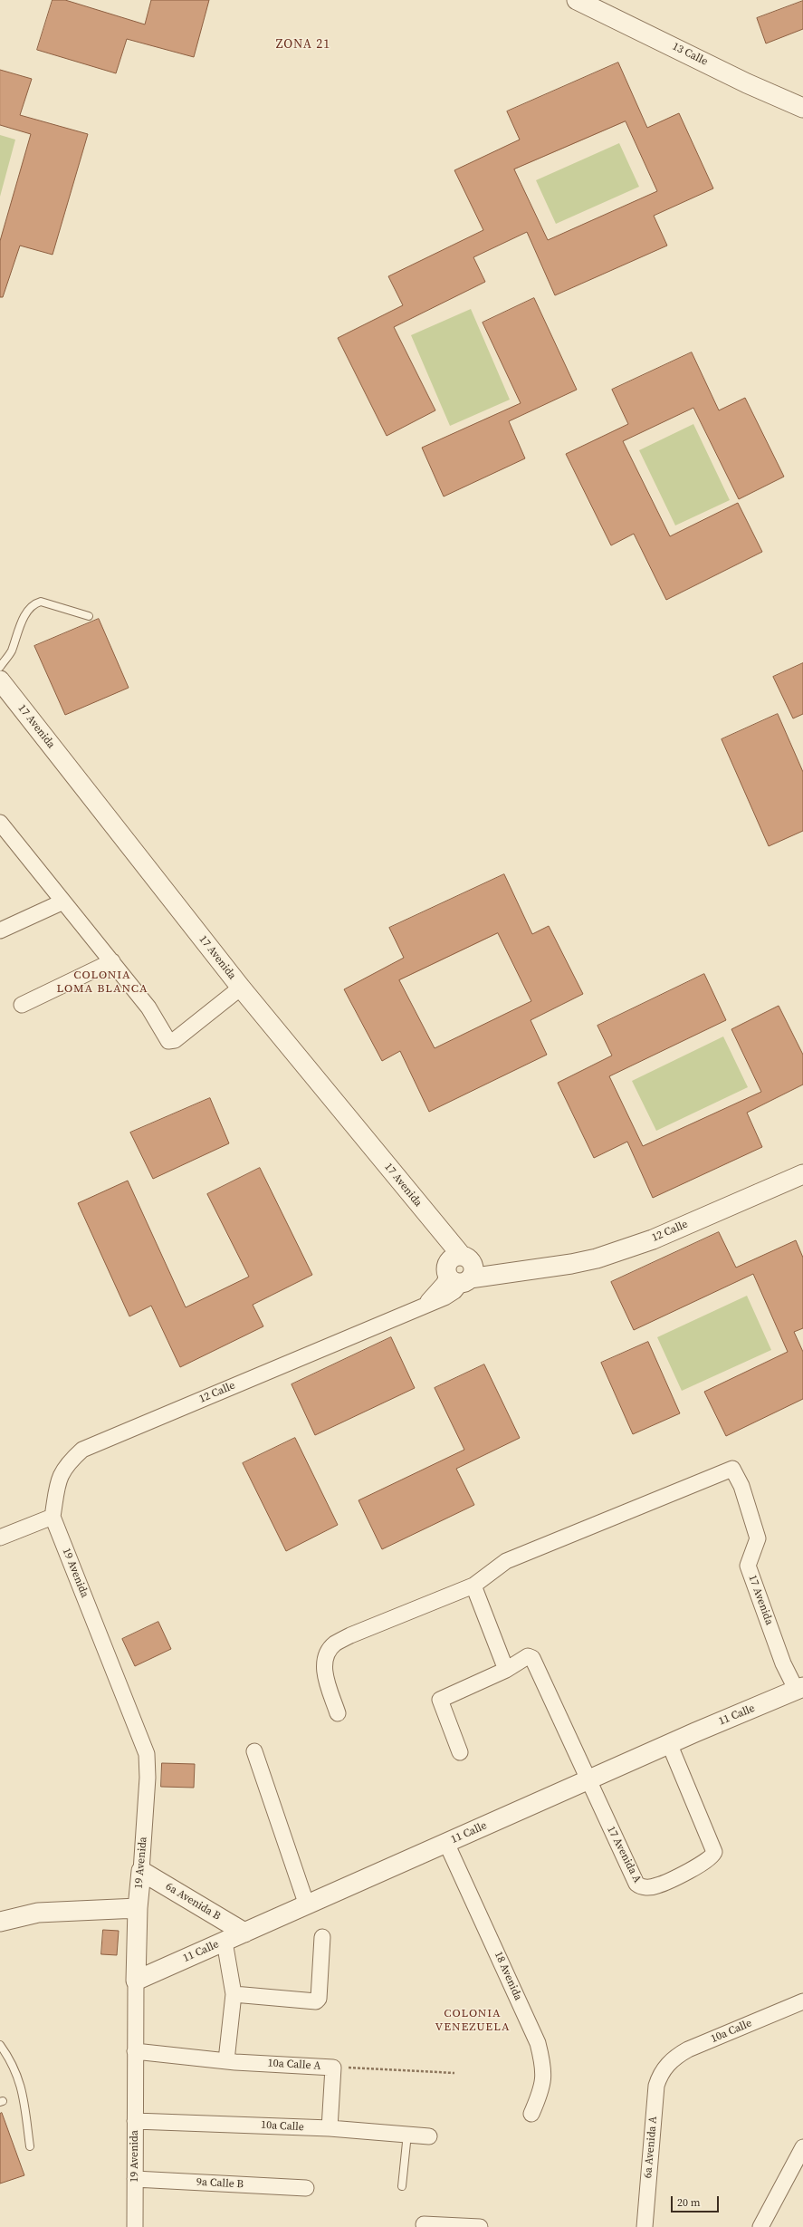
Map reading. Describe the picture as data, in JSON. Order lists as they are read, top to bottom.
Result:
{
  "streets": {
    "street": [
      "13 Calle",
      "17 Avenida",
      "12 Calle",
      "19 Avenida",
      "11 Calle",
      "17 Avenida A",
      "6a Avenida B",
      "18 Avenida",
      "10a Calle",
      "10a Calle A",
      "6a Avenida A",
      "9a Calle B"
    ]
  },
  "crossings": [
    ["17 Avenida", "12 Calle"],
    ["17 Avenida", "11 Calle"],
    ["12 Calle", "19 Avenida"],
    ["19 Avenida", "11 Calle"],
    ["19 Avenida", "6a Avenida B"],
    ["19 Avenida", "10a Calle"],
    ["19 Avenida", "10a Calle A"],
    ["19 Avenida", "9a Calle B"],
    ["11 Calle", "17 Avenida A"],
    ["11 Calle", "6a Avenida B"],
    ["11 Calle", "18 Avenida"],
    ["10a Calle", "6a Avenida A"]
  ],
  "districts": ["ZONA 21", "COLONIA LOMA BLANCA", "COLONIA VENEZUELA"],
  "scale_bar": "20 m"
}
